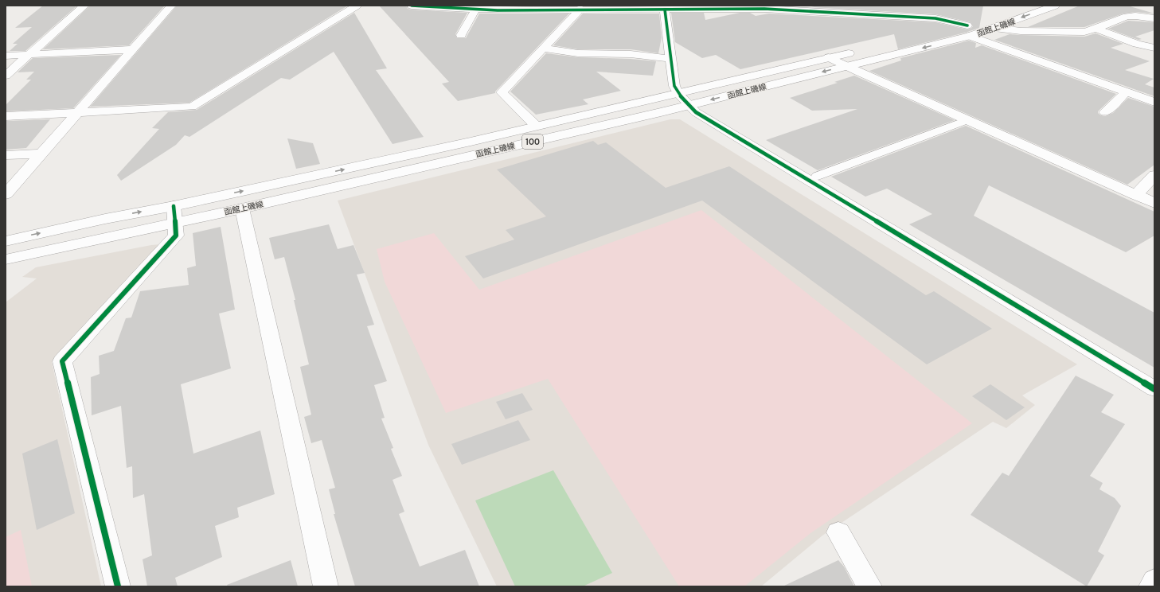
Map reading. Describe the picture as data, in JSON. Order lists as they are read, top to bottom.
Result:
{
  "streets": {
    "street": ["函館上磯線", "100"]
  }
}
